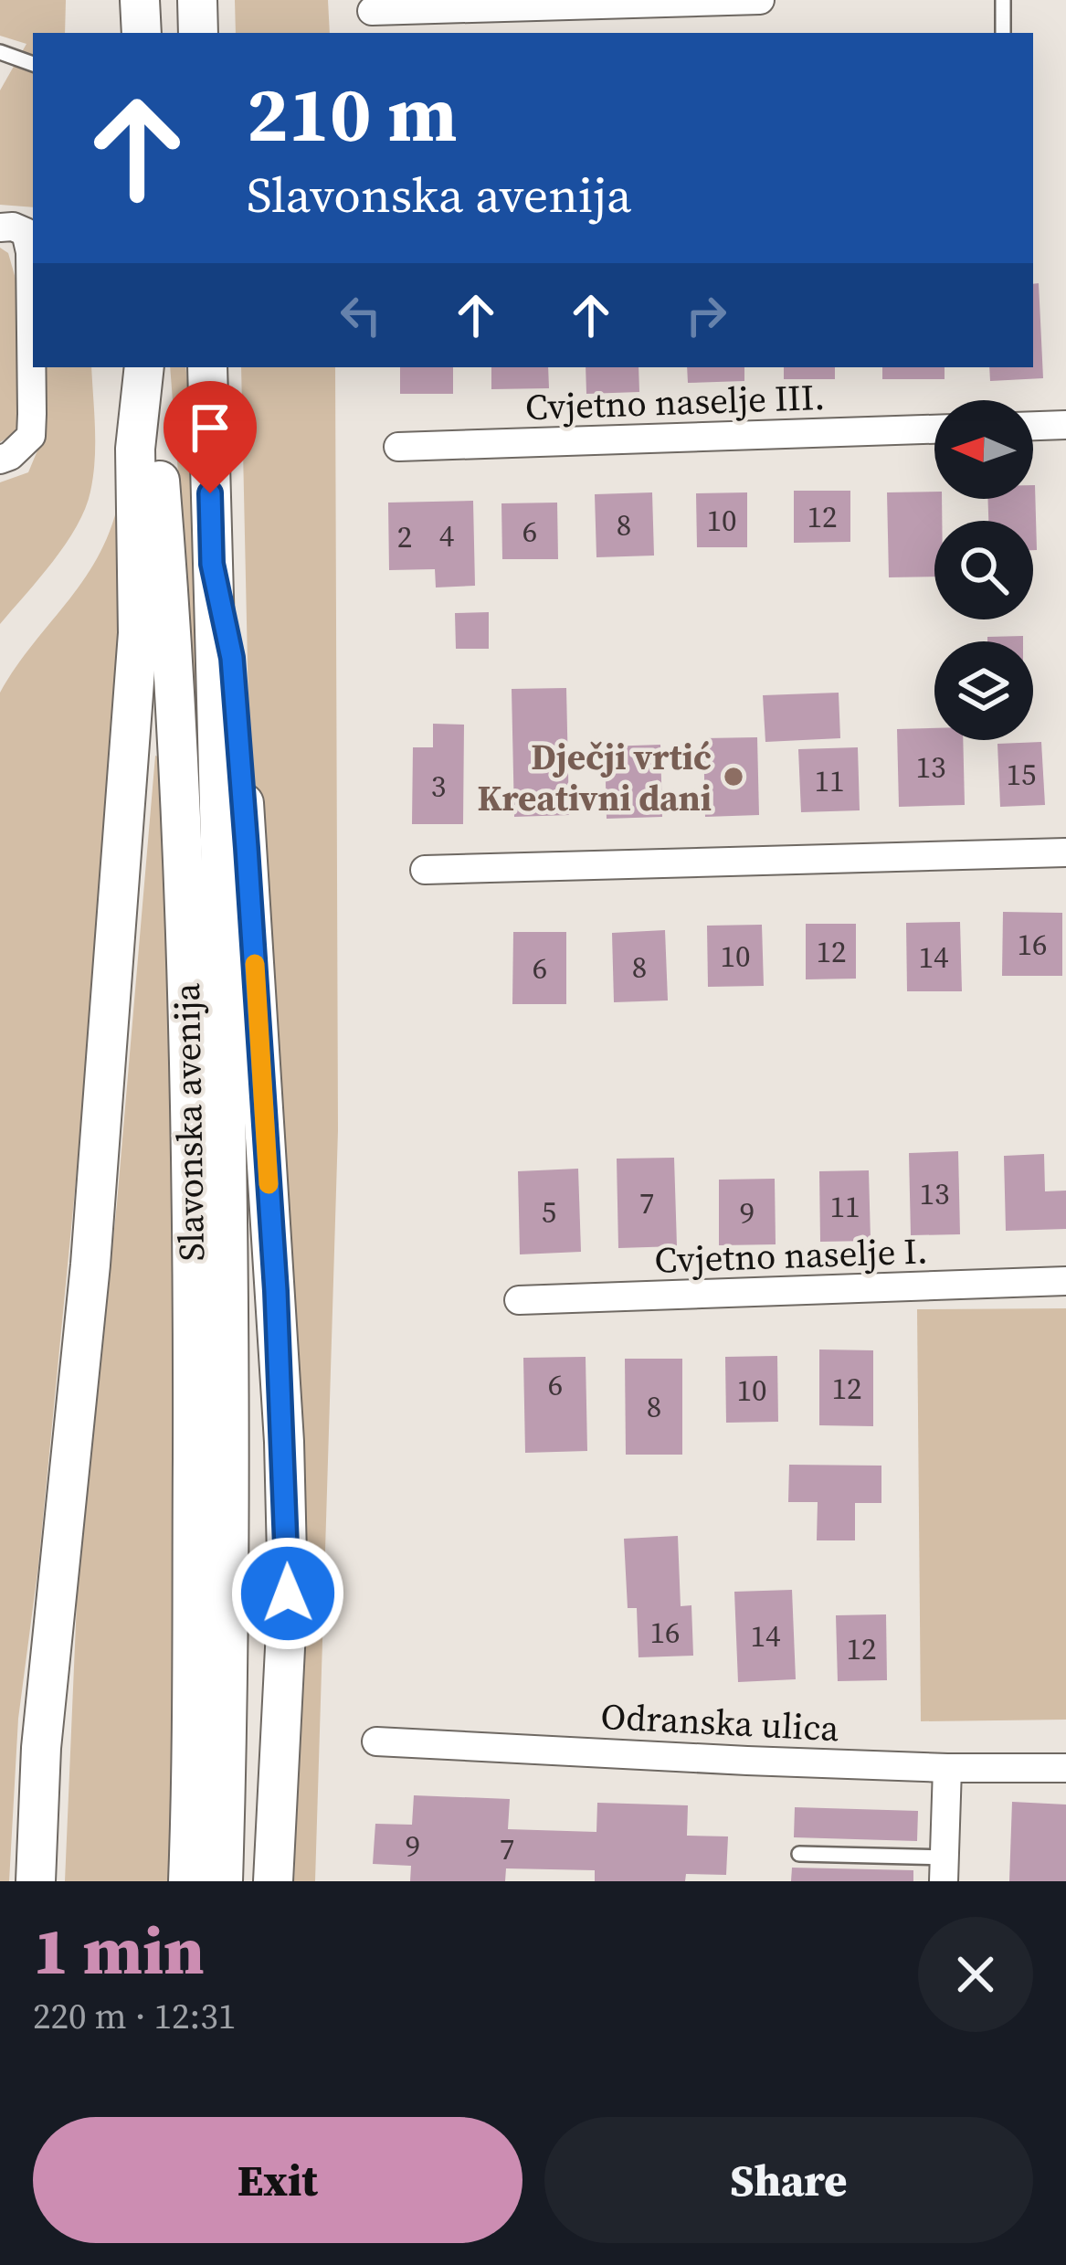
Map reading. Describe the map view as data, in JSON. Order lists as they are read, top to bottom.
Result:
{
  "streets": {
    "main road": ["Slavonska avenija"],
    "street": ["Cvjetno naselje III.", "Cvjetno naselje I.", "Odranska ulica"]
  },
  "places": ["Dječji vrtić Kreativni dani"],
  "house_numbers": [
    "12",
    "10",
    "8",
    "6",
    "4",
    "2",
    "13",
    "15",
    "11",
    "3",
    "16",
    "12",
    "10",
    "14",
    "8",
    "6",
    "13",
    "7",
    "11",
    "5",
    "9",
    "6",
    "12",
    "10",
    "8",
    "16",
    "14",
    "12",
    "9",
    "7"
  ],
  "north": "left",
  "page": {
    "turn": ["210 m", "Slavonska avenija"],
    "heading": ["1 min", "220 m · 12:31"],
    "buttons": ["Exit", "Share"]
  }
}
